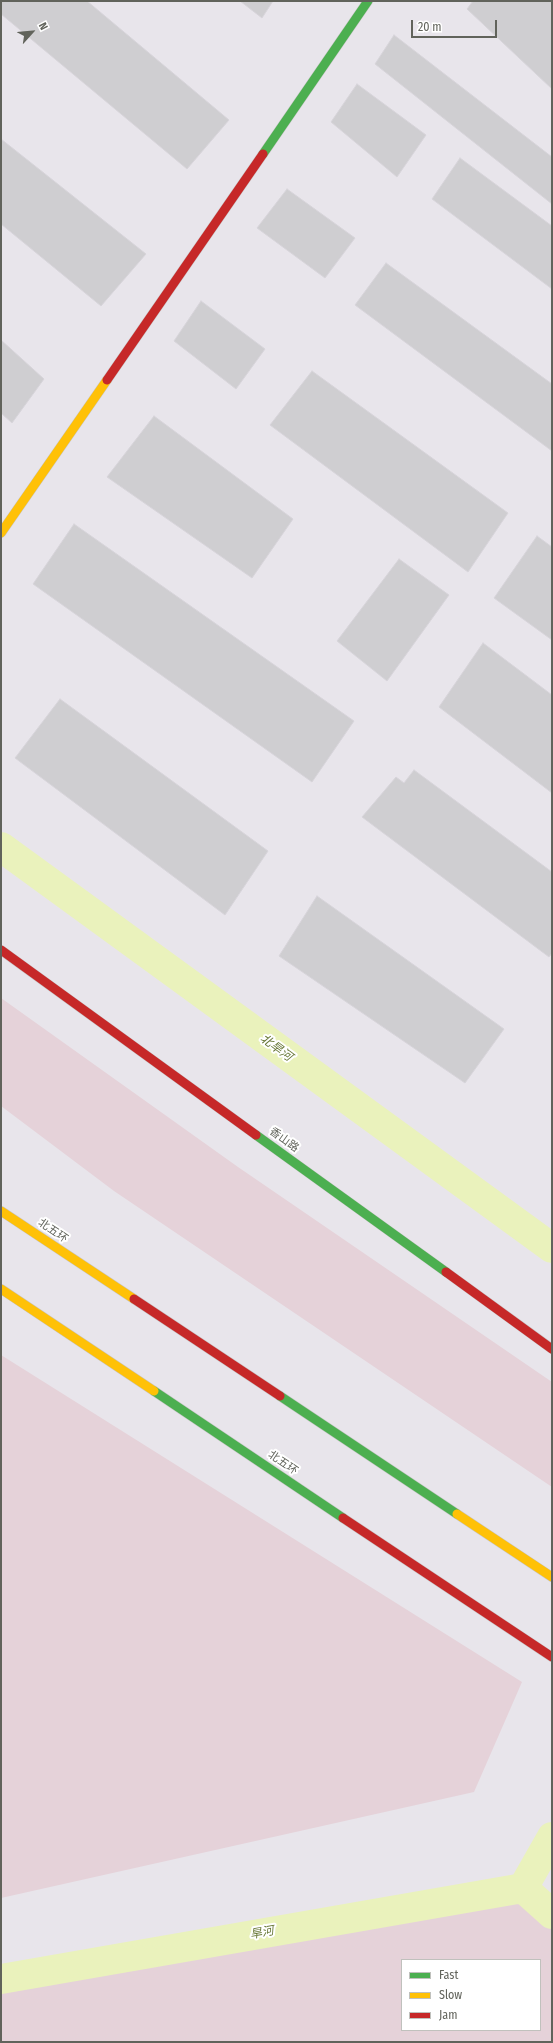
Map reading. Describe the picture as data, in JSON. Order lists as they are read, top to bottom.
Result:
{
  "streets": {
    "main road": ["香山路", "北五环"]
  },
  "water": ["北旱河", "旱河"],
  "legend": ["Fast", "Slow", "Jam"],
  "scale_bar": "20 m",
  "north": "top right"
}
